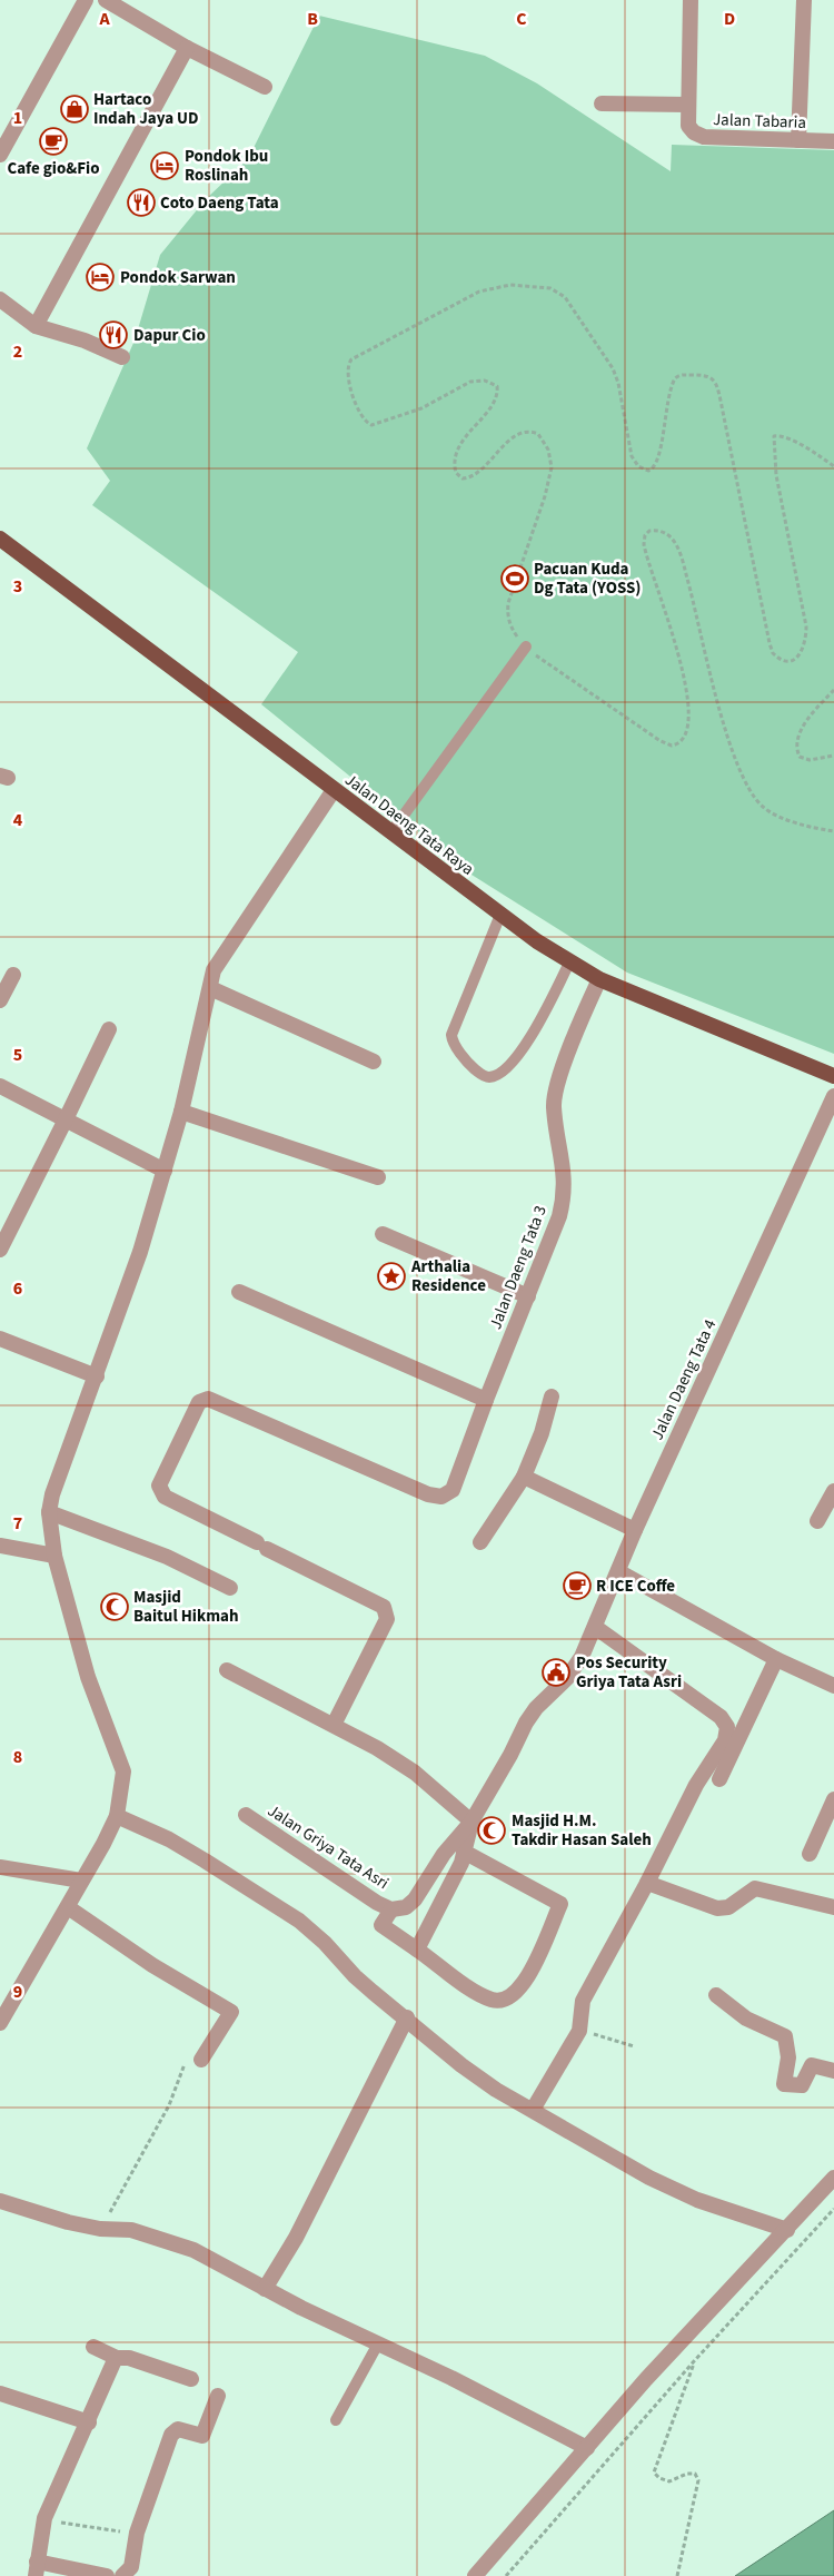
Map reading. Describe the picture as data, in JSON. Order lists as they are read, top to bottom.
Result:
{
  "streets": {
    "main road": ["Jalan Daeng Tata Raya"],
    "street": [
      "Jalan Tabaria",
      "Jalan Daeng Tata 3",
      "Jalan Daeng Tata 4",
      "Jalan Griya Tata Asri"
    ]
  },
  "crossings": [
    ["Jalan Daeng Tata Raya", "Jalan Daeng Tata 3"],
    ["Jalan Daeng Tata 4", "Jalan Griya Tata Asri"]
  ],
  "places": {
    "shop": ["Hartaco Indah Jaya UD"],
    "cafe": ["Cafe gio&Fio", "R ICE Coffe"],
    "hotel": ["Pondok Ibu Roslinah", "Pondok Sarwan"],
    "restaurant": ["Coto Daeng Tata", "Dapur Cio"],
    "sports": ["Pacuan Kuda Dg Tata (YOSS)"],
    "place": ["Arthalia Residence"],
    "mosque": ["Masjid Baitul Hikmah", "Masjid H.M. Takdir Hasan Saleh"],
    "public building": ["Pos Security Griya Tata Asri"]
  },
  "grid": {
    "columns": [
      "A",
      "B",
      "C",
      "D"
    ],
    "rows": [
      "1",
      "2",
      "3",
      "4",
      "5",
      "6",
      "7",
      "8",
      "9"
    ]
  }
}
